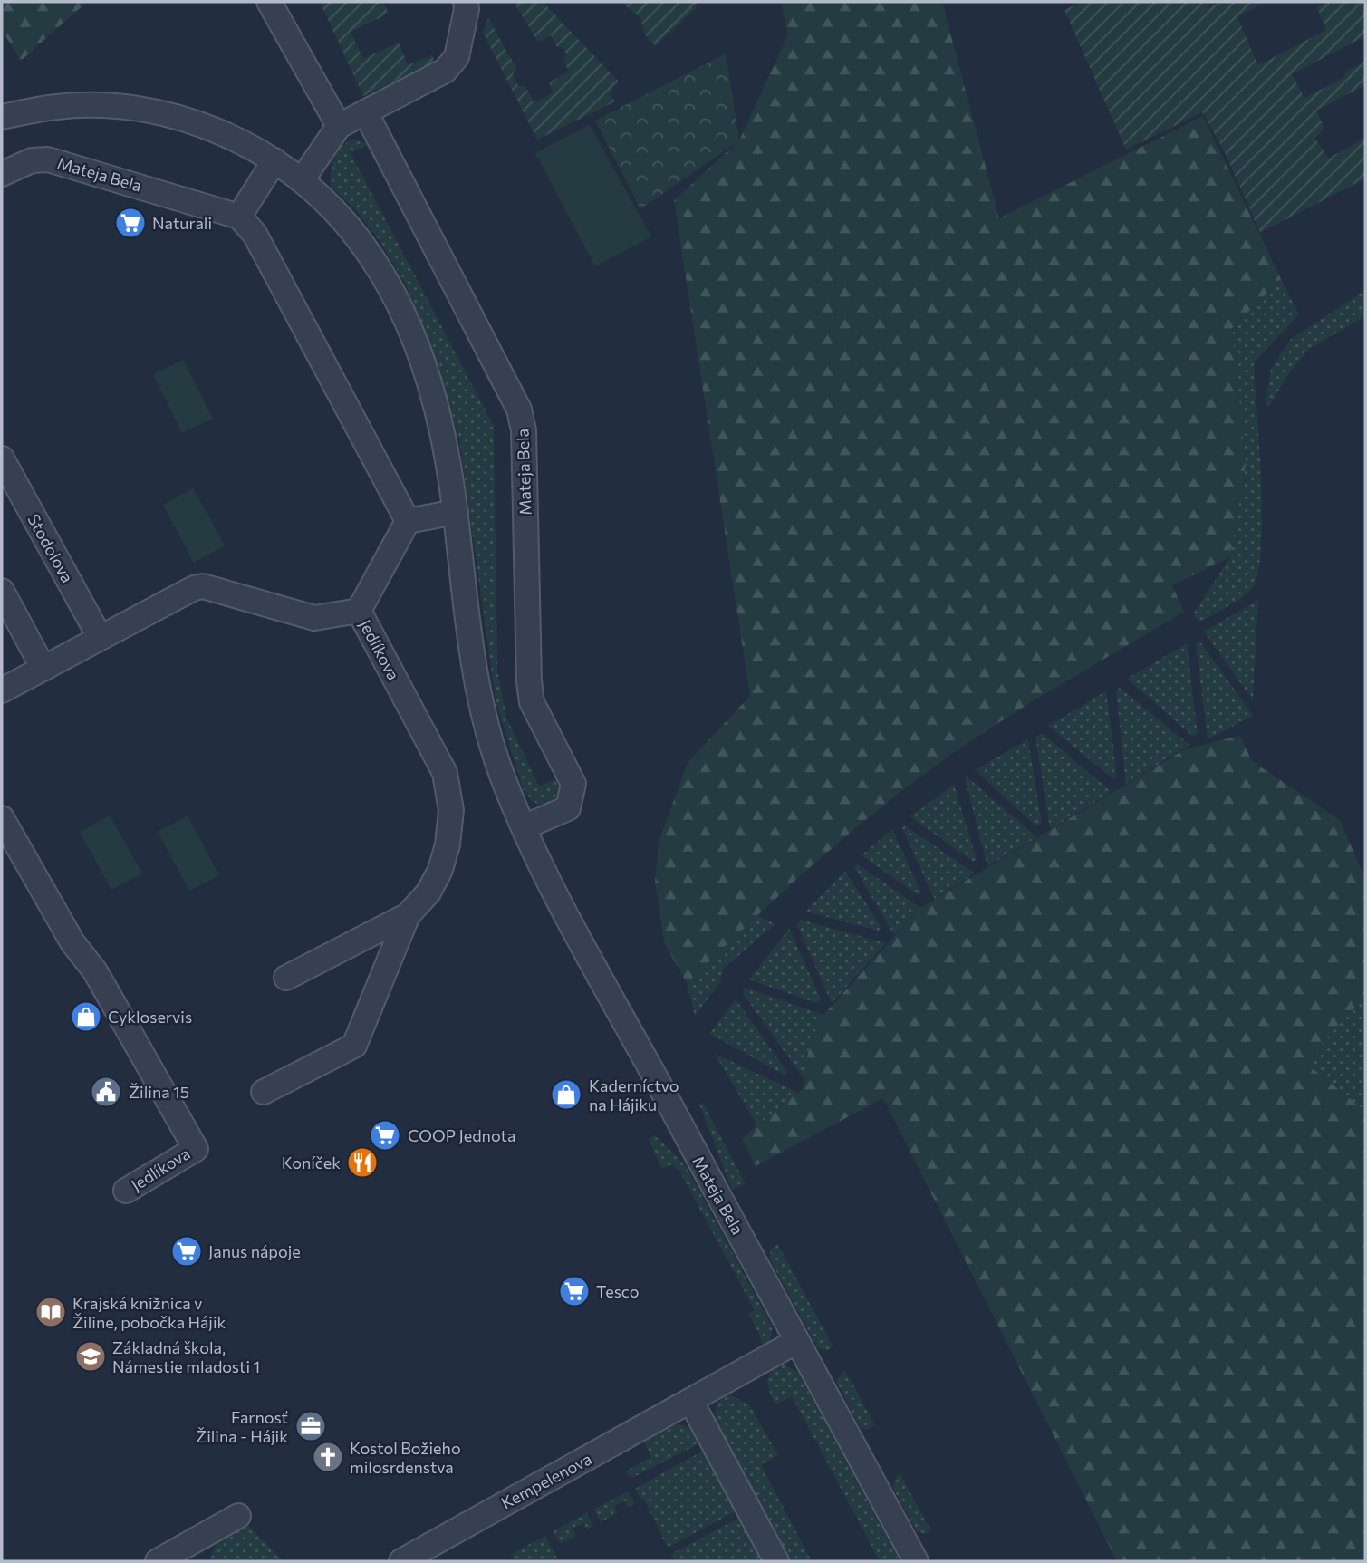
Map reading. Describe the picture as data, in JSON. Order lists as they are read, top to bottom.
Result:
{
  "streets": {
    "street": [
      "Mateja Bela",
      "Stodolova",
      "Jedlíkova",
      "Kempelenova"
    ]
  },
  "crossings": [
    ["Mateja Bela", "Kempelenova"],
    ["Stodolova", "Jedlíkova"]
  ],
  "places": {
    "supermarket": [
      "Naturali",
      "COOP Jednota",
      "Janus nápoje",
      "Tesco"
    ],
    "shop": ["Cykloservis", "Kaderníctvo na Hájiku"],
    "public building": ["Žilina 15"],
    "restaurant": ["Koníček"],
    "library": ["Krajská knižnica v Žiline, pobočka Hájik"],
    "school or university": ["Základná škola, Námestie mladosti 1"],
    "office": ["Farnosť Žilina - Hájik"],
    "church": ["Kostol Božieho milosrdenstva"]
  }
}
